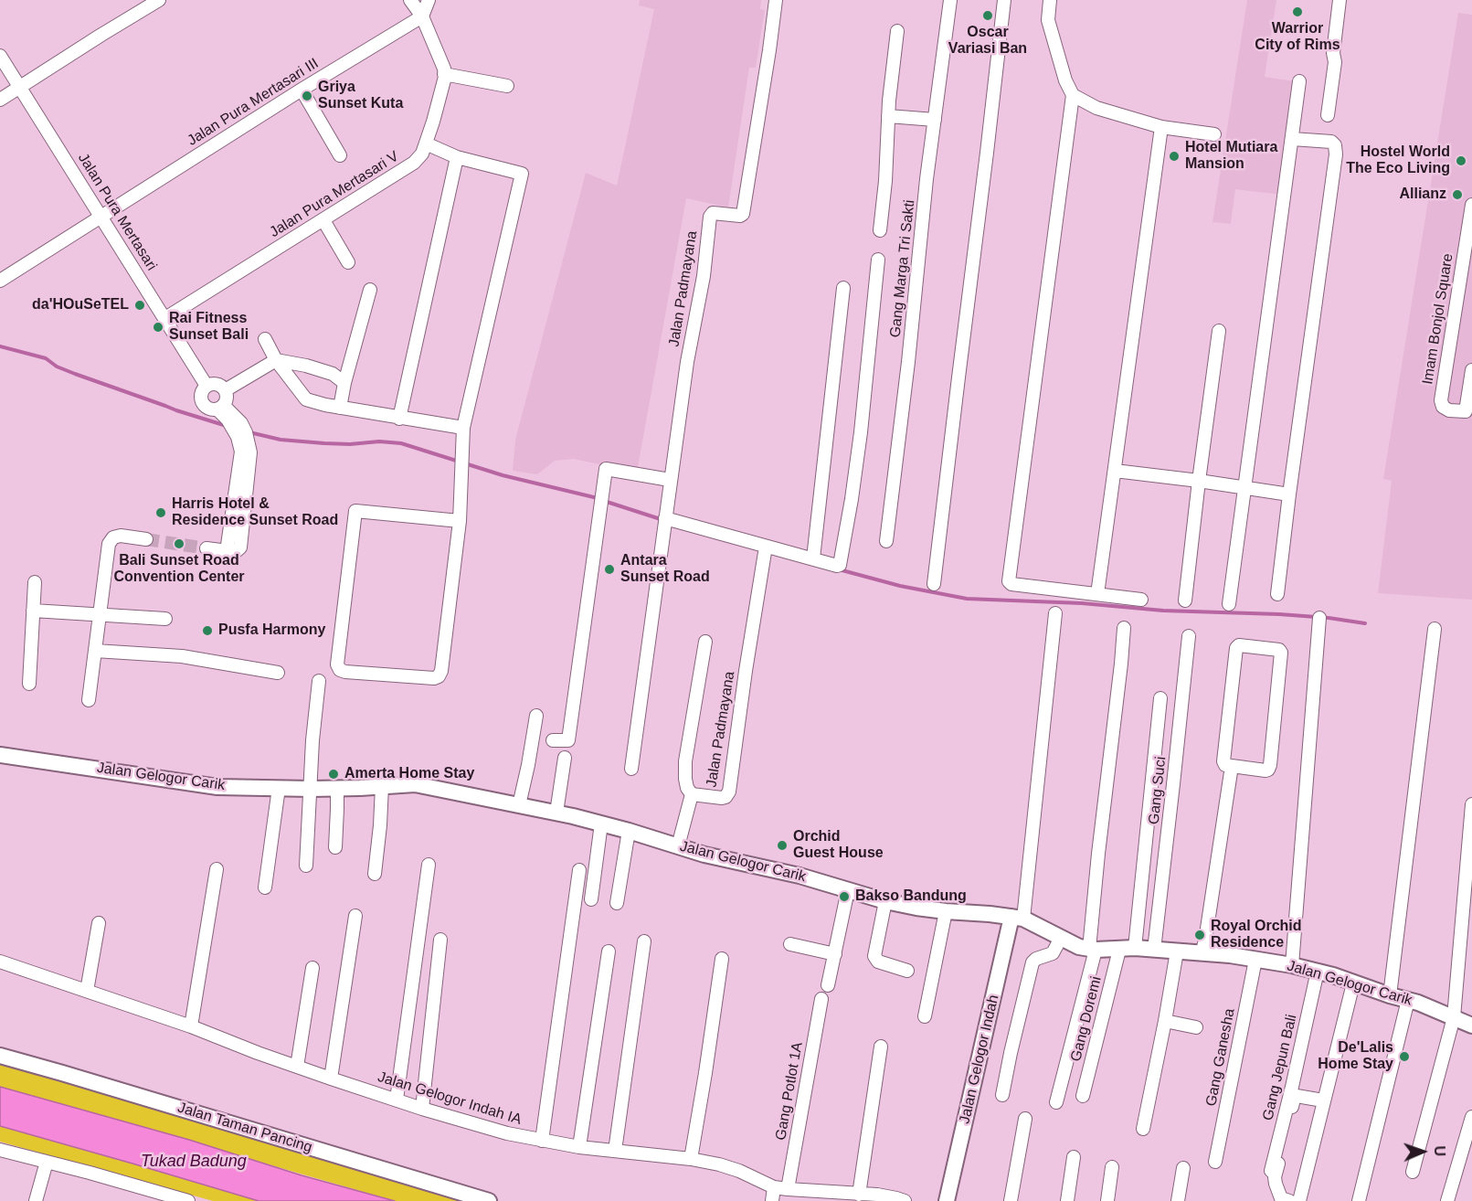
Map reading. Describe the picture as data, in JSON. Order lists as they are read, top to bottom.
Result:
{
  "streets": {
    "street": [
      "Jalan Pura Mertasari III",
      "Jalan Pura Mertasari V",
      "Jalan Pura Mertasari",
      "Gang Marga Tri Sakti",
      "Jalan Padmayana",
      "Imam Bonjol Square",
      "Jalan Gelogor Carik",
      "Gang Suci",
      "Gang Doremi",
      "Gang Ganesha",
      "Jalan Gelogor Indah",
      "Gang Jepun Bali",
      "Gang Potlot 1A",
      "Jalan Gelogor Indah IA",
      "Jalan Taman Pancing"
    ]
  },
  "crossings": [
    ["Jalan Pura Mertasari III", "Jalan Pura Mertasari V"],
    ["Jalan Pura Mertasari III", "Jalan Pura Mertasari"],
    ["Jalan Pura Mertasari V", "Jalan Pura Mertasari"],
    ["Jalan Padmayana", "Jalan Gelogor Carik"],
    ["Jalan Gelogor Carik", "Gang Suci"],
    ["Jalan Gelogor Carik", "Gang Doremi"],
    ["Jalan Gelogor Carik", "Gang Ganesha"],
    ["Jalan Gelogor Carik", "Jalan Gelogor Indah"],
    ["Jalan Gelogor Carik", "Gang Jepun Bali"],
    ["Gang Potlot 1A", "Jalan Gelogor Indah IA"]
  ],
  "water": ["Tukad Badung"],
  "places": [
    "Warrior City of Rims",
    "Oscar Variasi Ban",
    "Griya Sunset Kuta",
    "Hotel Mutiara Mansion",
    "Hostel World The Eco Living",
    "Allianz",
    "da'HOuSeTEL",
    "Rai Fitness Sunset Bali",
    "Harris Hotel & Residence Sunset Road",
    "Bali Sunset Road Convention Center",
    "Antara Sunset Road",
    "Pusfa Harmony",
    "Amerta Home Stay",
    "Orchid Guest House",
    "Bakso Bandung",
    "Royal Orchid Residence",
    "De'Lalis Home Stay"
  ],
  "north": "right"
}
